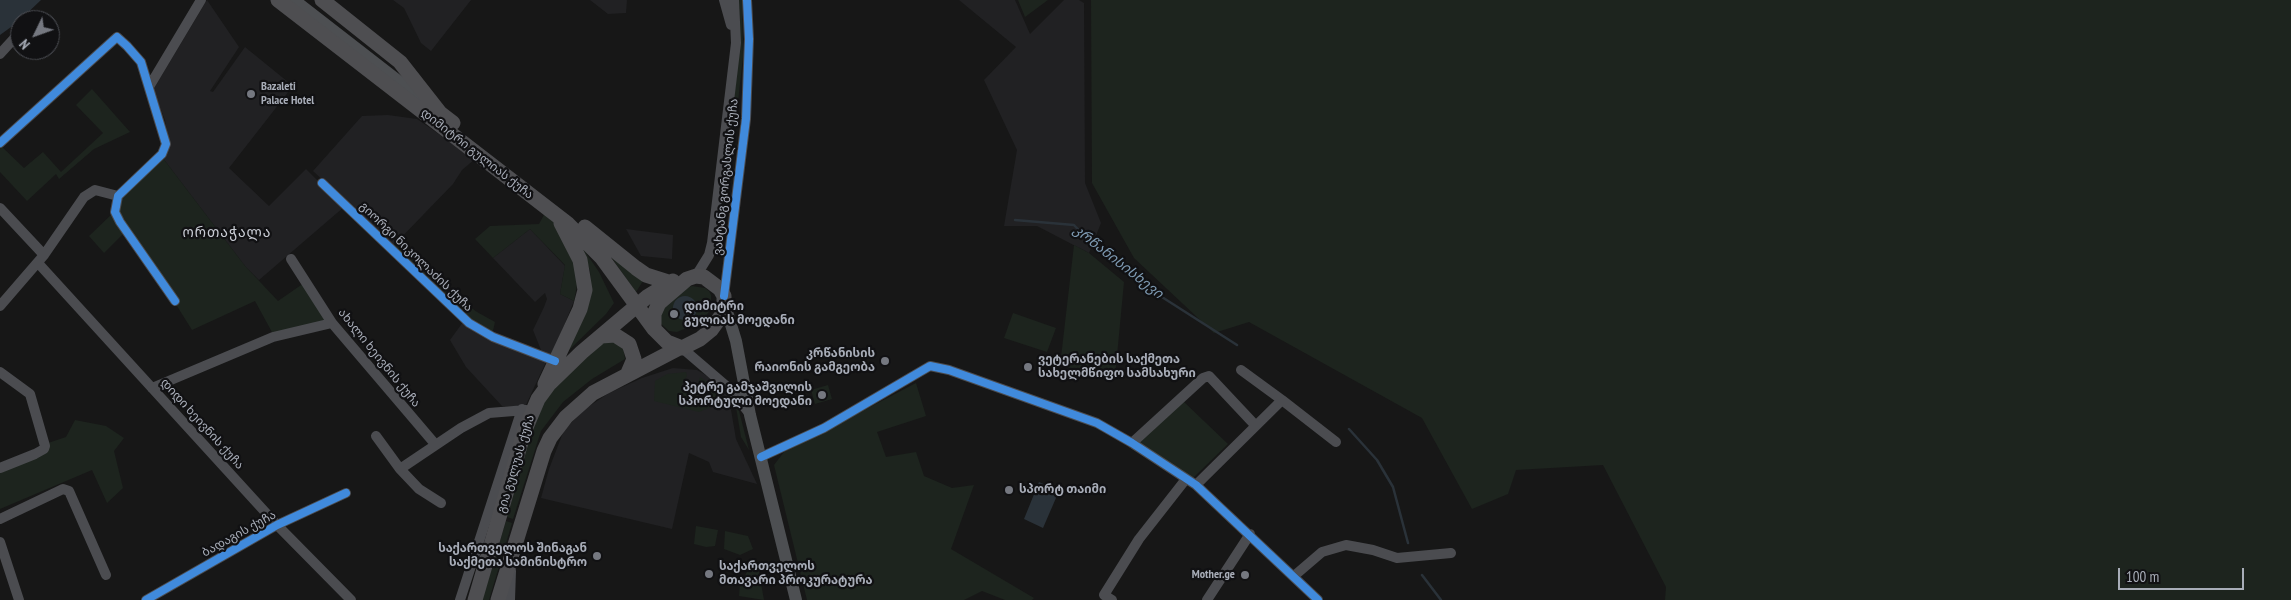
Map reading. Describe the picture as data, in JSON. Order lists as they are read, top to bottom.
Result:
{
  "streets": {
    "highway": ["დიმიტრი გულიას ქუჩა", "გია გულუას ქუჩა"],
    "main road": ["ვახტანგ გორგასლის ქუჩა"],
    "street": [
      "გიორგი ნიკოლაძის ქუჩა",
      "ახალი ხეივნის ქუჩა",
      "დიდი ხეივნის ქუჩა",
      "ბადაგის ქუჩა"
    ]
  },
  "crossings": [
    ["დიმიტრი გულიას ქუჩა", "ვახტანგ გორგასლის ქუჩა"],
    ["დიმიტრი გულიას ქუჩა", "გია გულუას ქუჩა"],
    ["ვახტანგ გორგასლის ქუჩა", "გია გულუას ქუჩა"],
    ["დიდი ხეივნის ქუჩა", "ბადაგის ქუჩა"]
  ],
  "districts": ["ორთაჭალა"],
  "water": ["კრწანისისხევი"],
  "places": [
    "Bazaleti Palace Hotel",
    "დიმიტრი გულიას მოედანი",
    "კრწანისის რაიონის გამგეობა",
    "ვეტერანების საქმეთა სახელმწიფო სამსახური",
    "პეტრე გამჯაშვილის სპორტული მოედანი",
    "სპორტ თაიმი",
    "საქართველოს შინაგან საქმეთა სამინისტრო",
    "საქართველოს მთავარი პროკურატურა",
    "Mother.ge"
  ],
  "scale_bar": "100 m",
  "north": "bottom left"
}
